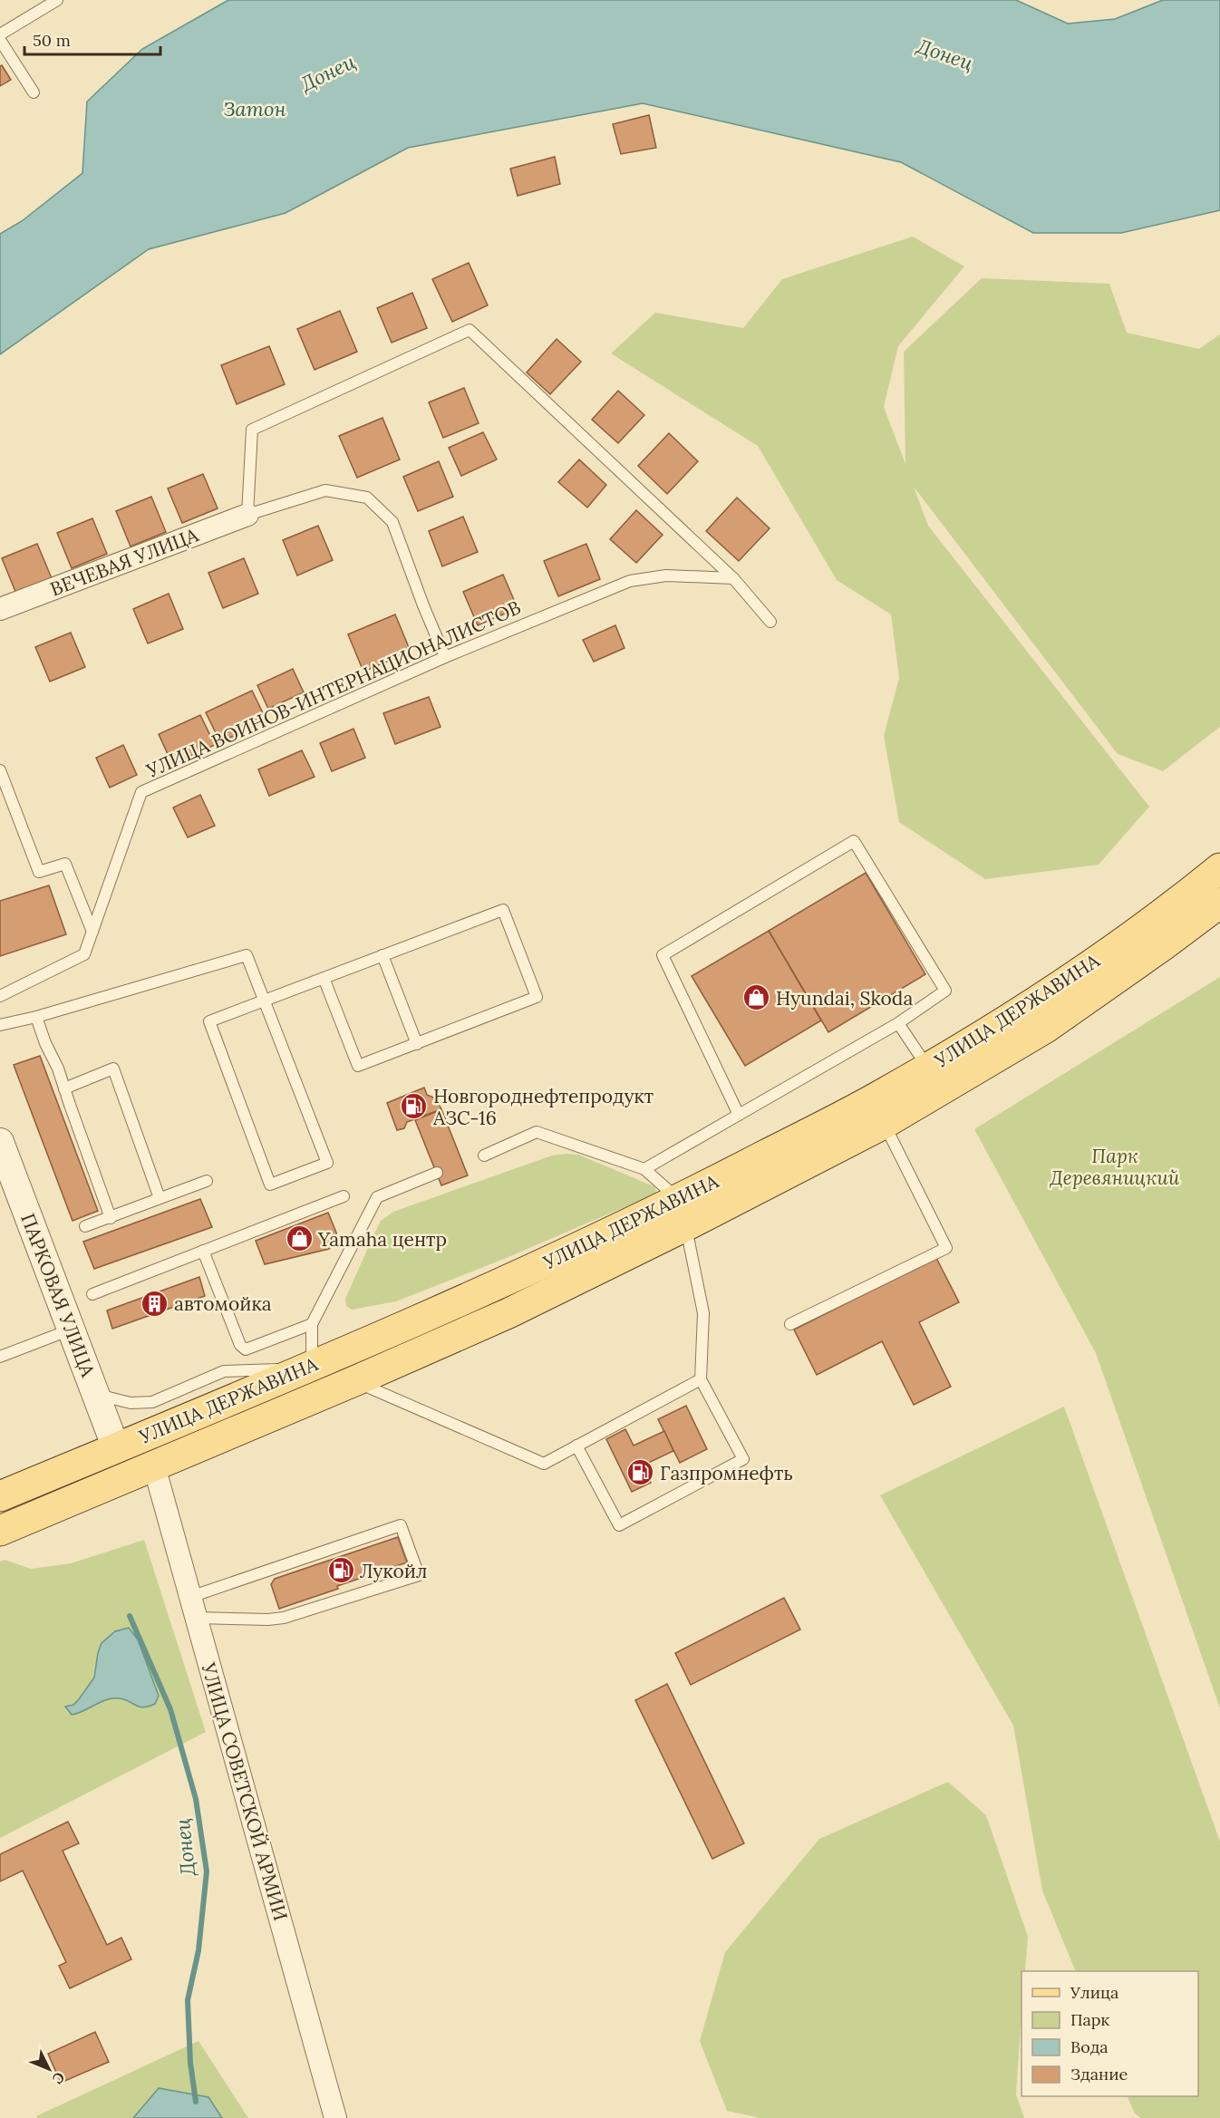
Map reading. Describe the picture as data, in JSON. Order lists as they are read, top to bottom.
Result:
{
  "streets": {
    "main road": ["УЛИЦА ДЕРЖАВИНА"],
    "street": ["ВЕЧЕВАЯ УЛИЦА", "ПАРКОВАЯ УЛИЦА", "УЛИЦА СОВЕТСКОЙ АРМИИ"],
    "lane": ["УЛИЦА ВОИНОВ-ИНТЕРНАЦИОНАЛИСТОВ"]
  },
  "crossings": [
    ["УЛИЦА ДЕРЖАВИНА", "ПАРКОВАЯ УЛИЦА"],
    ["УЛИЦА ДЕРЖАВИНА", "УЛИЦА СОВЕТСКОЙ АРМИИ"]
  ],
  "water": ["Донец", "Затон"],
  "parks": ["Парк Деревяницкий"],
  "places": {
    "shop": ["Hyundai, Skoda", "Yamaha центр"],
    "fuel station": ["Новгороднефтепродукт АЗС-16", "Газпромнефть", "Лукойл"],
    "building": ["автомойка"]
  },
  "legend": [
    "Улица",
    "Парк",
    "Вода",
    "Здание"
  ],
  "scale_bar": "50 m",
  "north": "bottom right"
}
